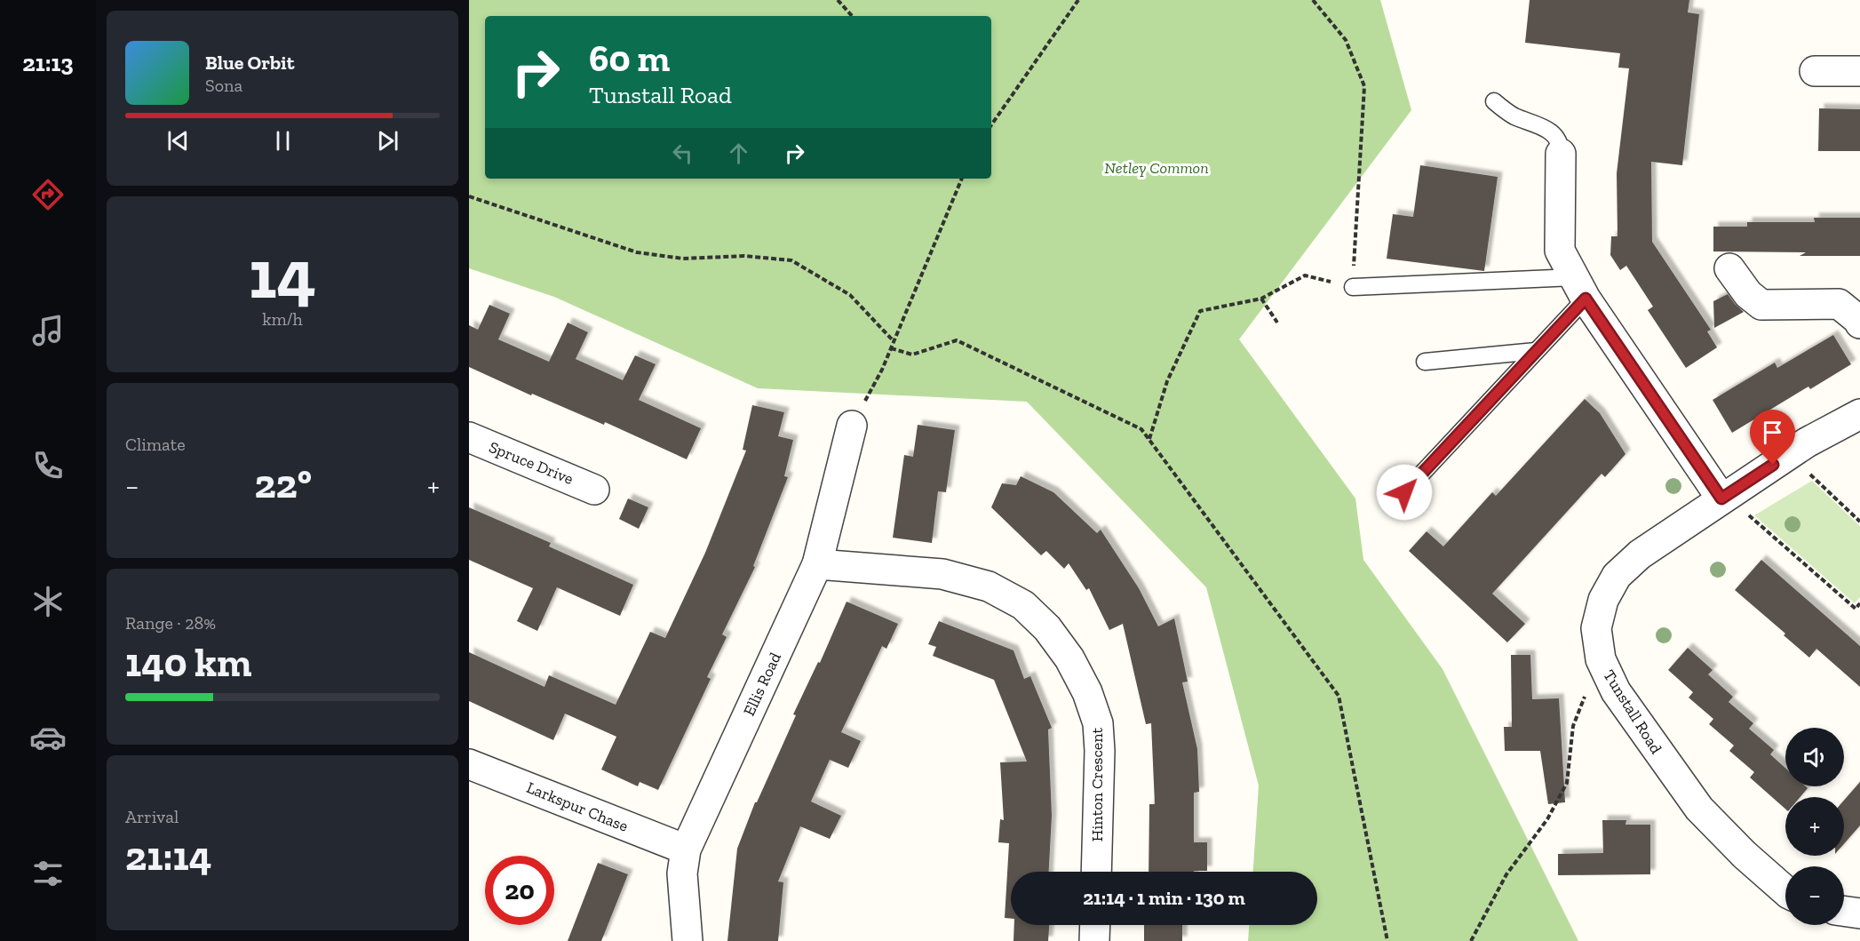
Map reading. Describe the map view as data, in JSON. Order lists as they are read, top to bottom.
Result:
{
  "streets": {
    "street": [
      "Spruce Drive",
      "Ellis Road",
      "Tunstall Road",
      "Hinton Crescent",
      "Larkspur Chase"
    ]
  },
  "crossings": [
    ["Ellis Road", "Hinton Crescent"],
    ["Ellis Road", "Larkspur Chase"]
  ],
  "parks": ["Netley Common"],
  "page": {
    "tabs": "21:13",
    "turn": ["60 m", "Tunstall Road"],
    "song": ["Blue Orbit", "Sona"],
    "tile": [
      ["14", "km/h"],
      "Climate",
      ["Range · 28%", "140 km"],
      ["Arrival", "21:14"]
    ],
    "heat": ["−", "22°", "+"],
    "map_buttons": ["+", "−"],
    "limit": "20",
    "trip": "21:14 · 1 min · 130 m"
  }
}
